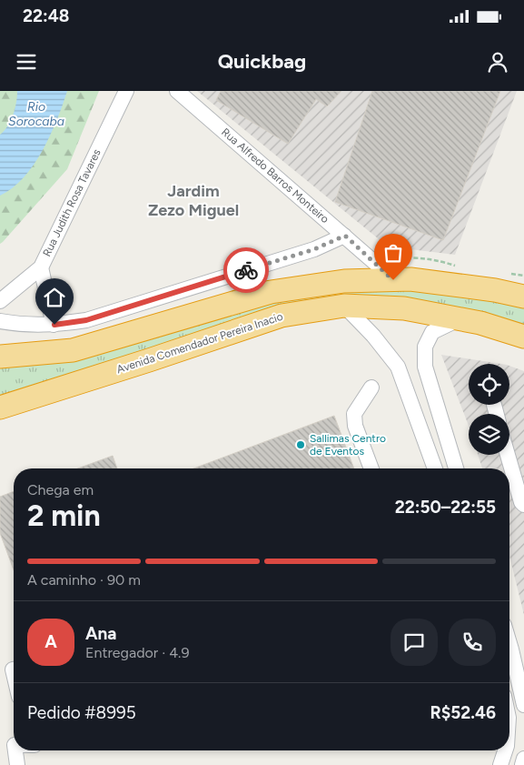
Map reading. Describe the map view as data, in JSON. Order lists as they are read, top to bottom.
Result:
{
  "streets": {
    "highway": ["Avenida Comendador Pereira Inacio"],
    "street": ["Rua Alfredo Barros Monteiro", "Rua Judith Rosa Tavares"]
  },
  "districts": ["Jardim Zezo Miguel"],
  "water": ["Rio Sorocaba"],
  "places": ["Sallimas Centro de Eventos"],
  "page": {
    "status": "22:48",
    "header": "Quickbag",
    "heading": ["2 min", "Chega em", "22:50–22:55"],
    "panel": [
      "Ana",
      "Entregador · 4.9",
      "Pedido #8995",
      "R$52.46"
    ],
    "bar": "A caminho · 90 m",
    "round": "A"
  }
}
